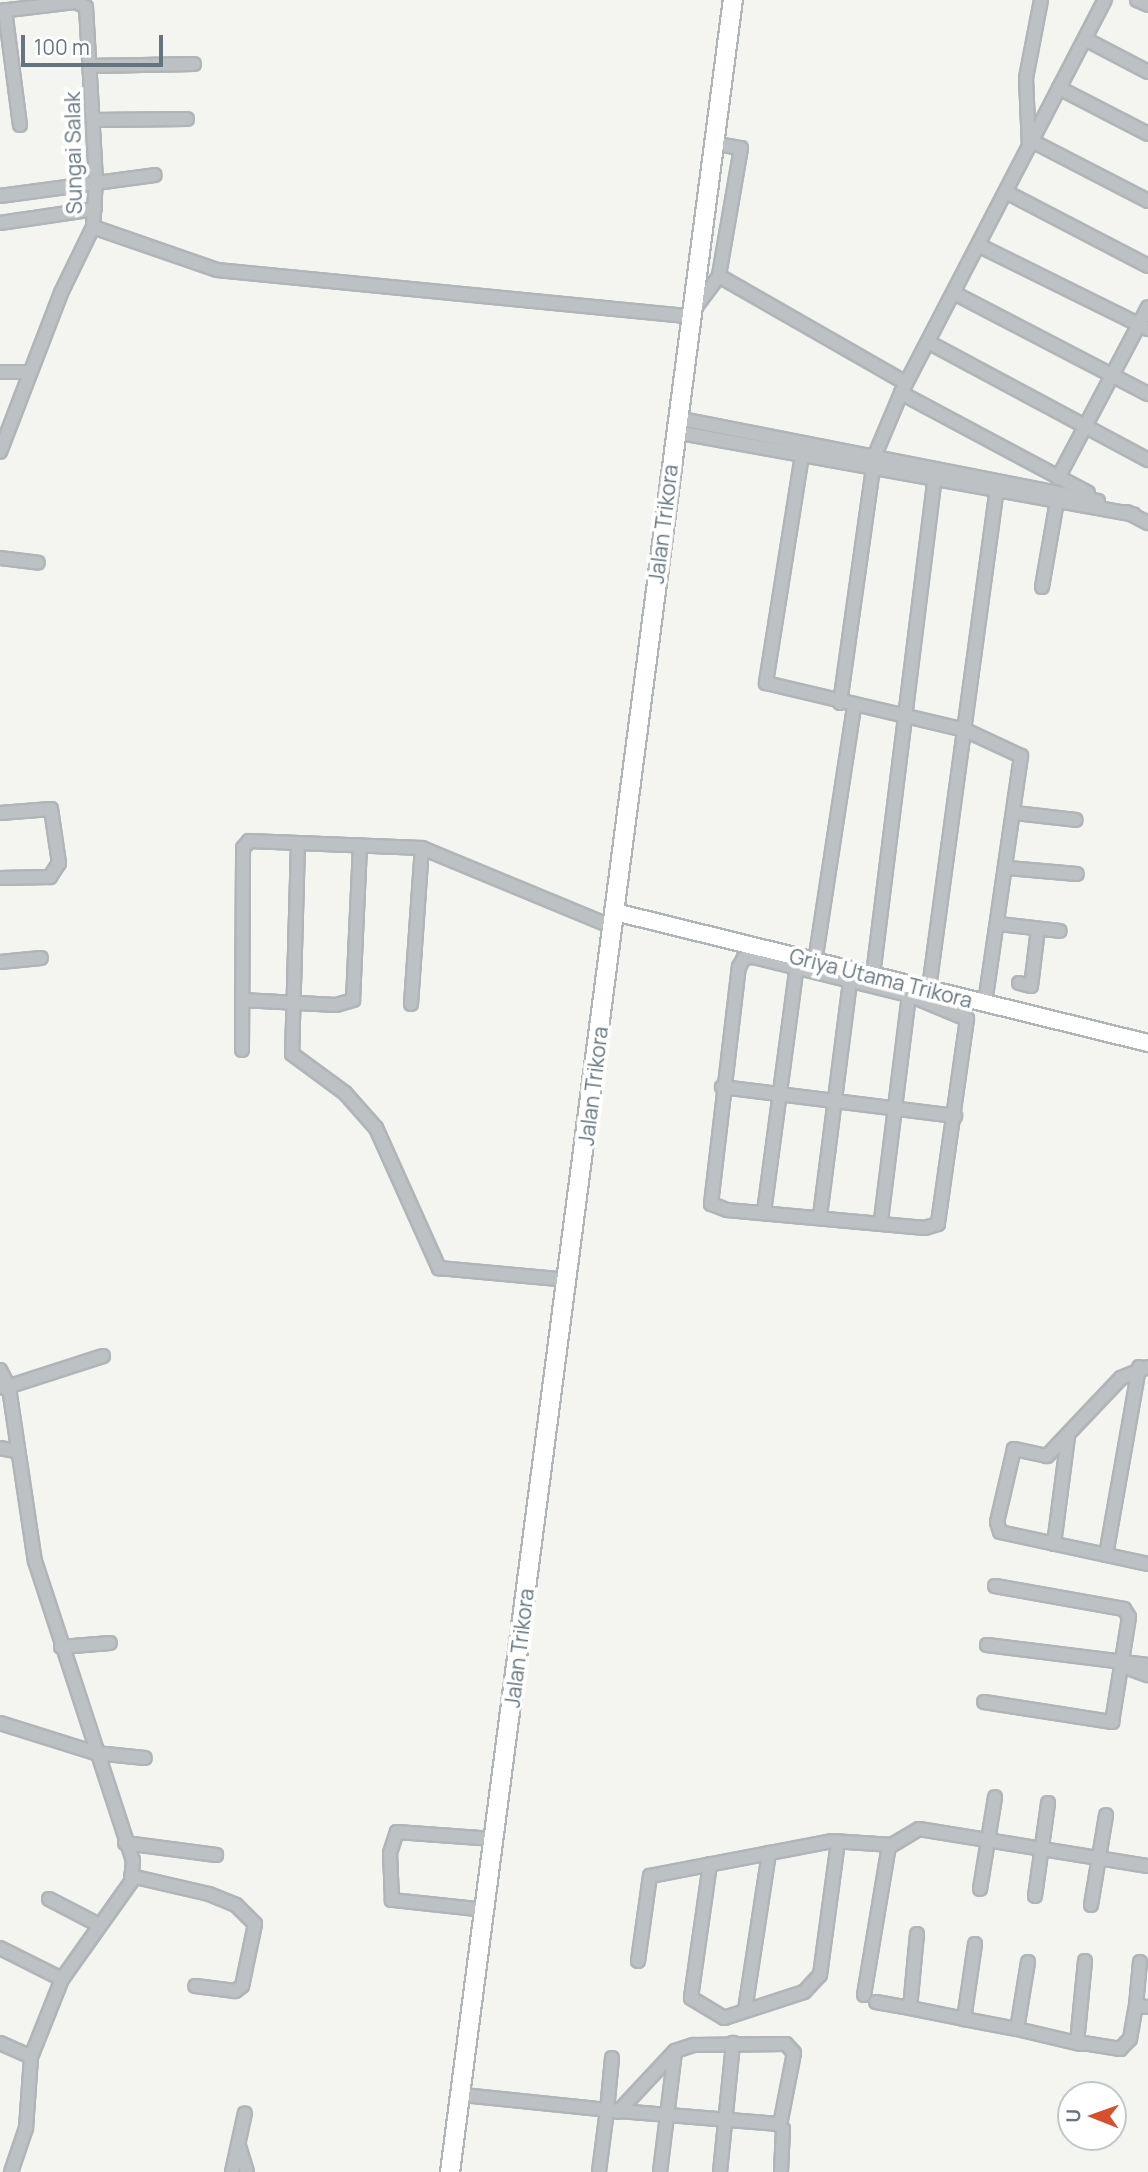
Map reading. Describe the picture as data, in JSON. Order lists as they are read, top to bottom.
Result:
{
  "streets": {
    "main road": ["Jalan Trikora"],
    "street": ["Sungai Salak", "Griya Utama Trikora"]
  },
  "crossings": [
    ["Jalan Trikora", "Griya Utama Trikora"]
  ],
  "scale_bar": "100 m",
  "north": "left"
}
